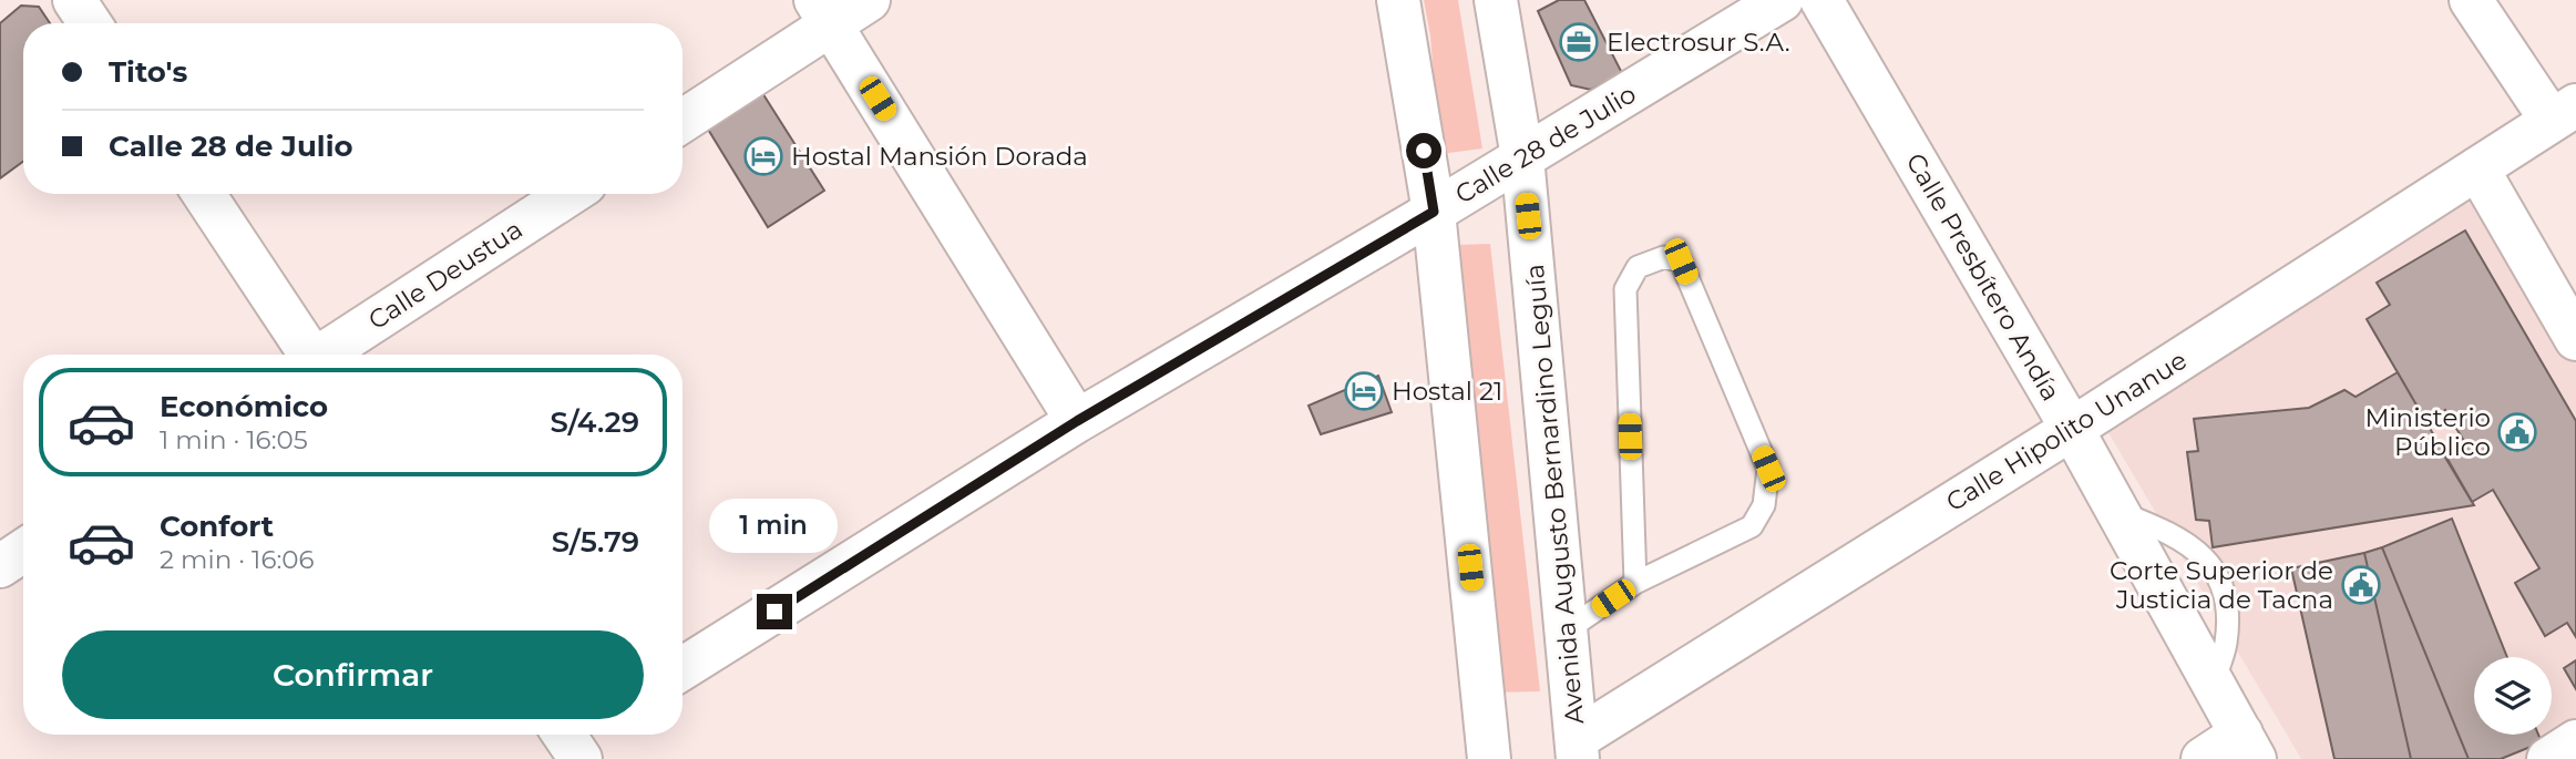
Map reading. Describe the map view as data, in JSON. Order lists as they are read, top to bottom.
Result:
{
  "streets": {
    "street": [
      "Calle 28 de Julio",
      "Calle Deustua",
      "Calle Presbítero Andía",
      "Calle Hipolito Unanue",
      "Avenida Augusto Bernardino Leguía"
    ]
  },
  "crossings": [
    ["Calle 28 de Julio", "Avenida Augusto Bernardino Leguía"],
    ["Calle Presbítero Andía", "Calle Hipolito Unanue"],
    ["Calle Hipolito Unanue", "Avenida Augusto Bernardino Leguía"]
  ],
  "places": {
    "office": ["Electrosur S.A."],
    "hotel": ["Hostal Mansión Dorada", "Hostal 21"],
    "public building": ["Ministerio Público", "Corte Superior de Justicia de Tacna"]
  },
  "page": {
    "banner": ["Tito's", "Calle 28 de Julio"],
    "list": [
      {
        "name": "Económico",
        "note": "1 min · 16:05",
        "value": "S/4.29"
      },
      {
        "name": "Confort",
        "note": "2 min · 16:06",
        "value": "S/5.79"
      }
    ],
    "bubble": "1 min",
    "buttons": "Confirmar"
  }
}
